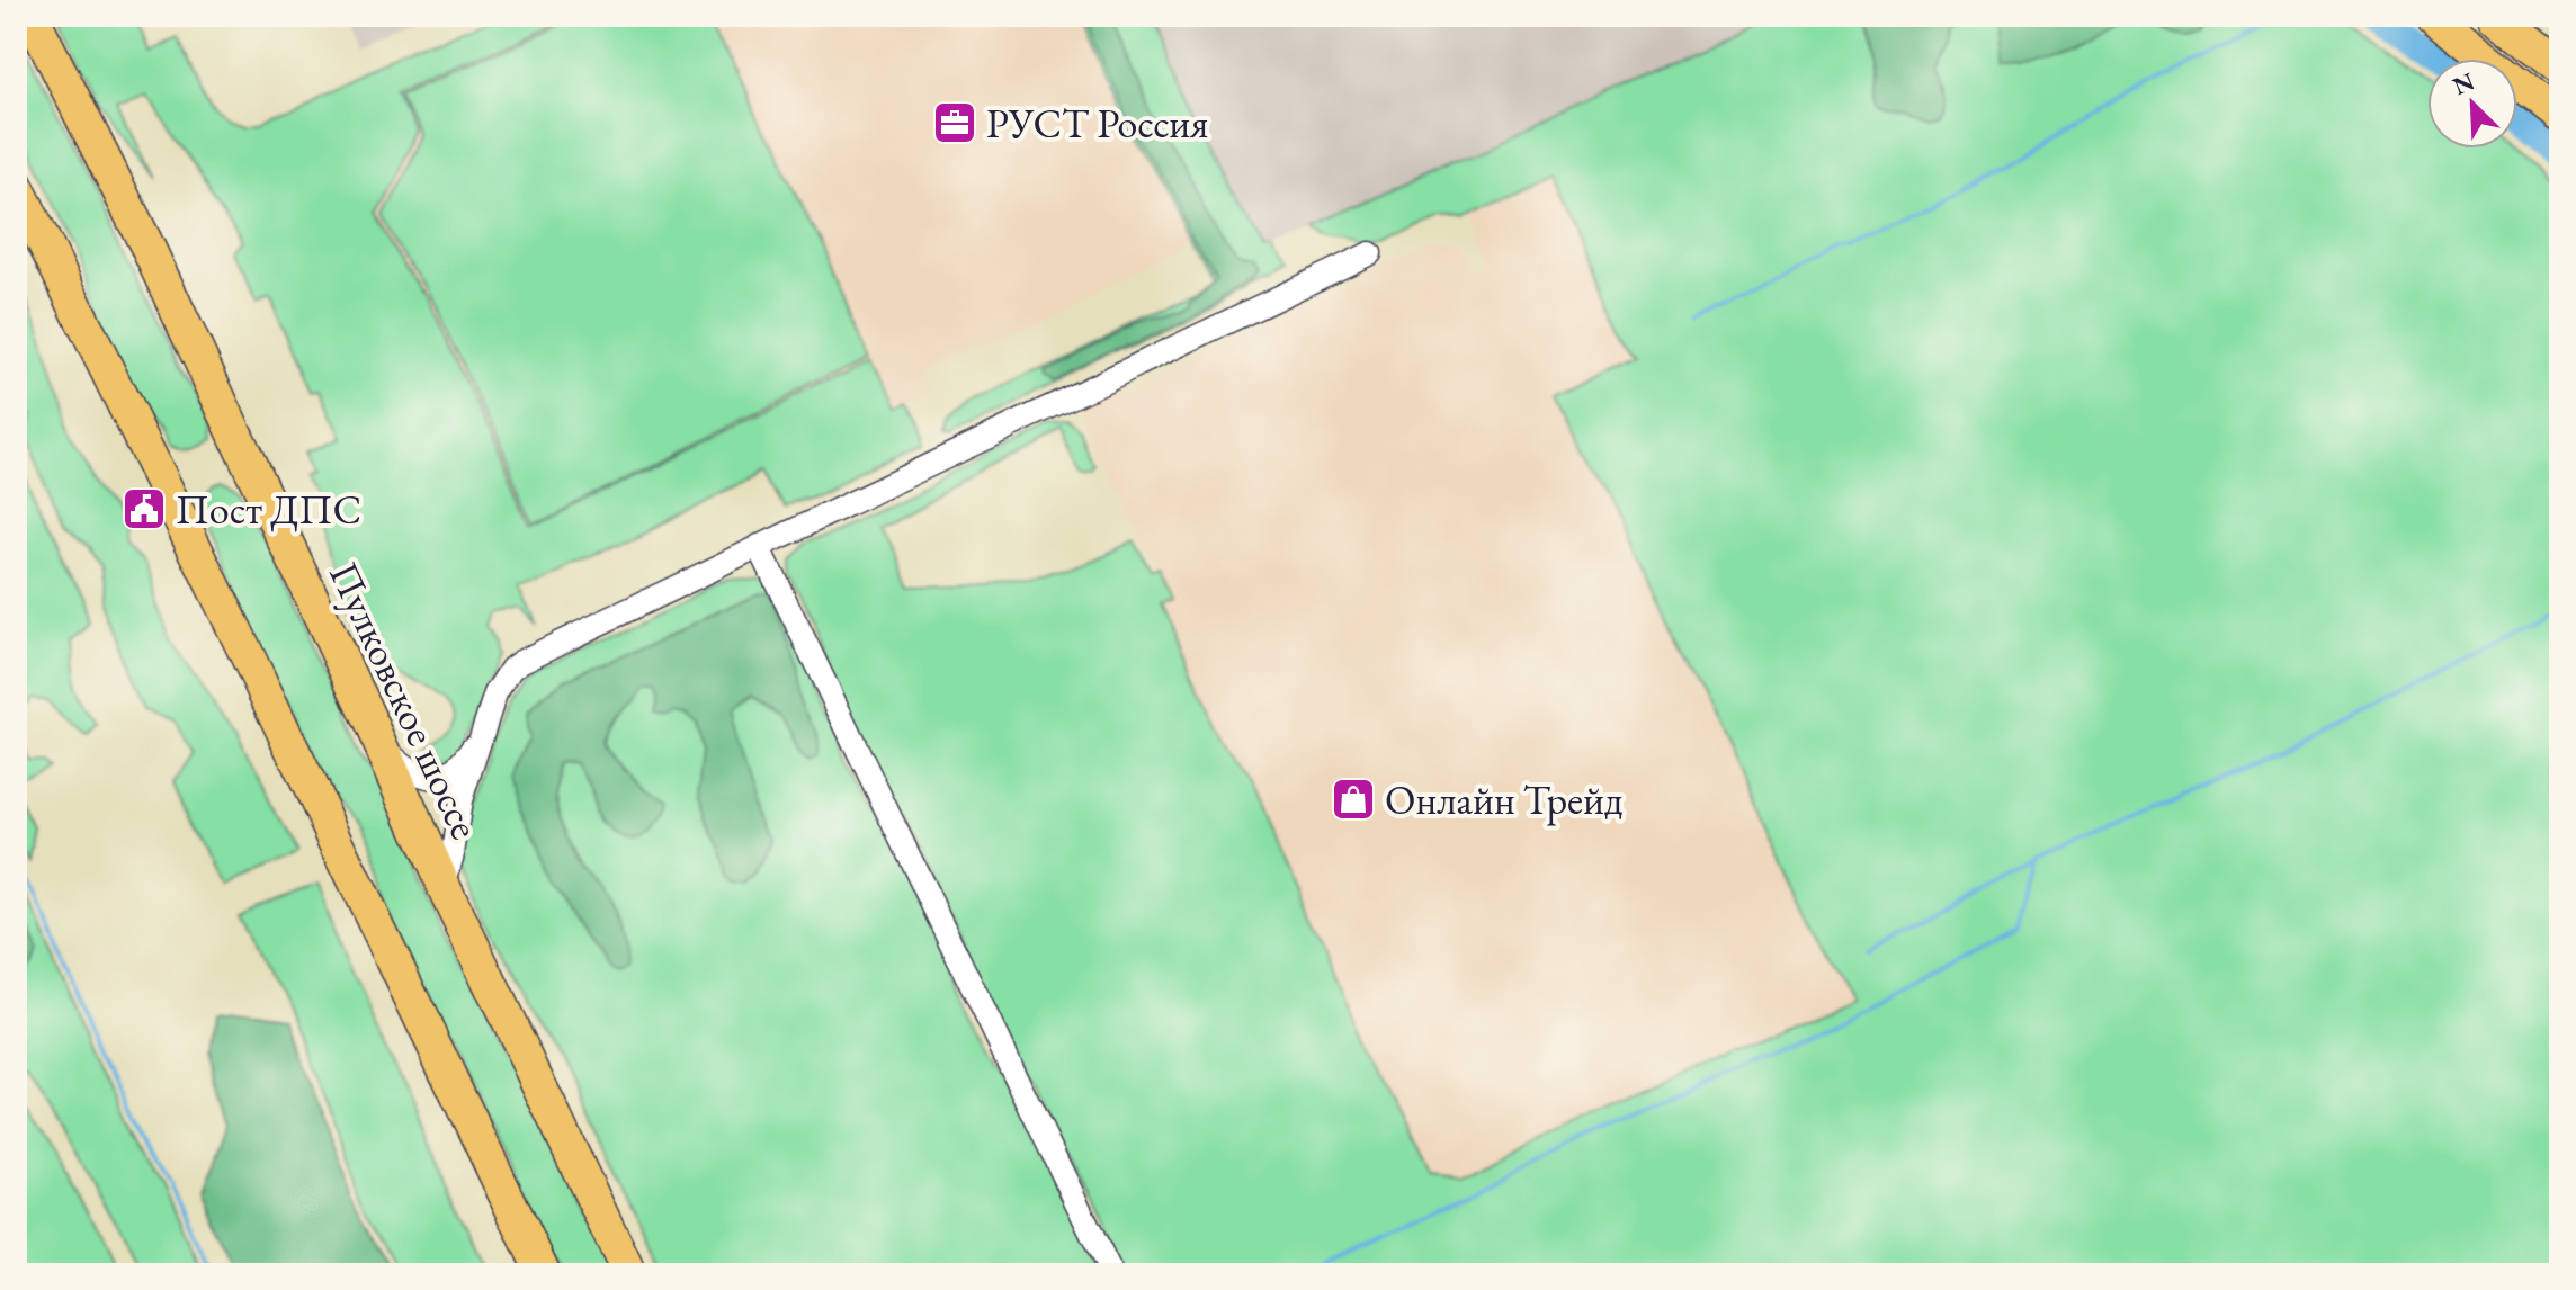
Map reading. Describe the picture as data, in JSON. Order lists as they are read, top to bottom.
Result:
{
  "streets": {
    "highway": ["Пулковское шоссе"]
  },
  "places": {
    "office": ["РУСТ Россия"],
    "public building": ["Пост ДПС"],
    "shop": ["Онлайн Трейд"]
  },
  "north": "top left"
}
